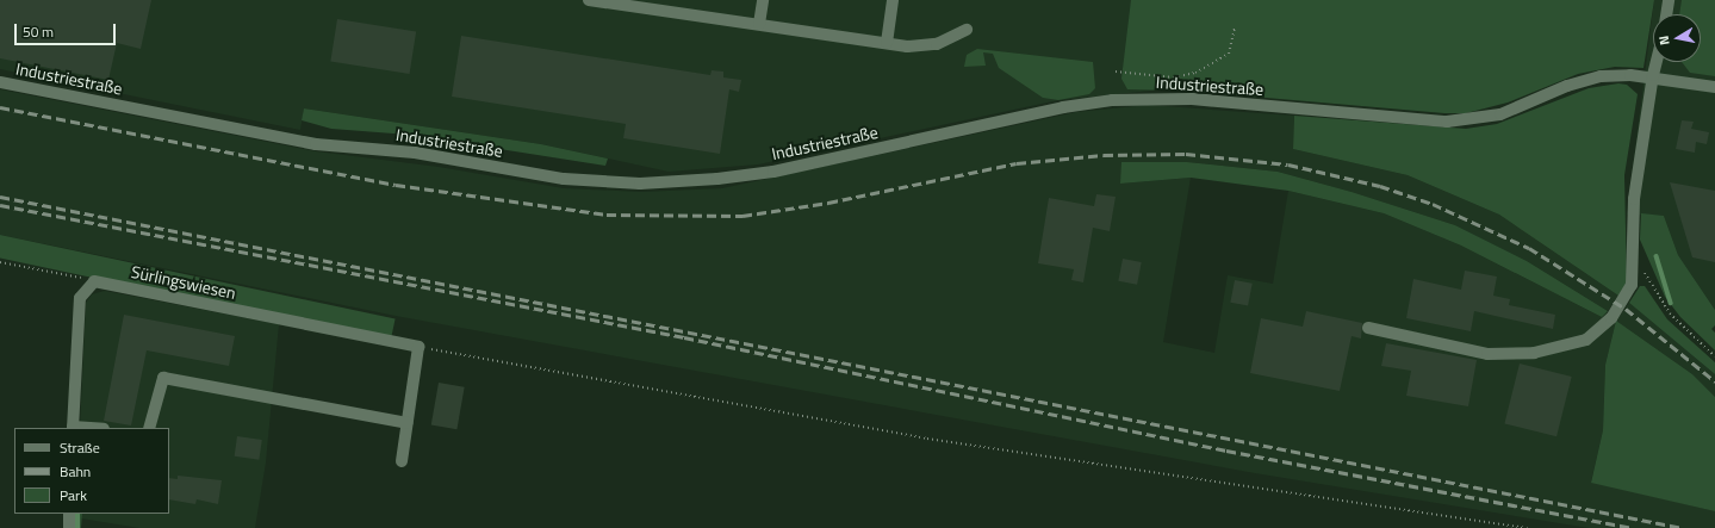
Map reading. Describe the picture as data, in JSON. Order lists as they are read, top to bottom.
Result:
{
  "streets": {
    "street": ["Industriestraße", "Sürlingswiesen"]
  },
  "legend": ["Straße", "Bahn", "Park"],
  "scale_bar": "50 m",
  "north": "left"
}
